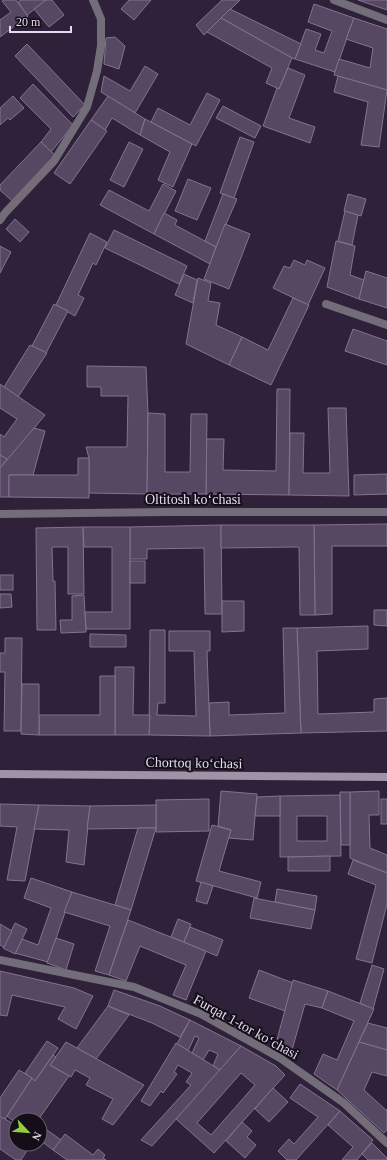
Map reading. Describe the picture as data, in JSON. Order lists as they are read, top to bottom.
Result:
{
  "streets": {
    "main road": ["Chortoq koʻchasi"],
    "street": ["Oltitosh koʻchasi", "Furqat 1-tor koʻchasi"]
  },
  "scale_bar": "20 m",
  "north": "bottom right"
}
